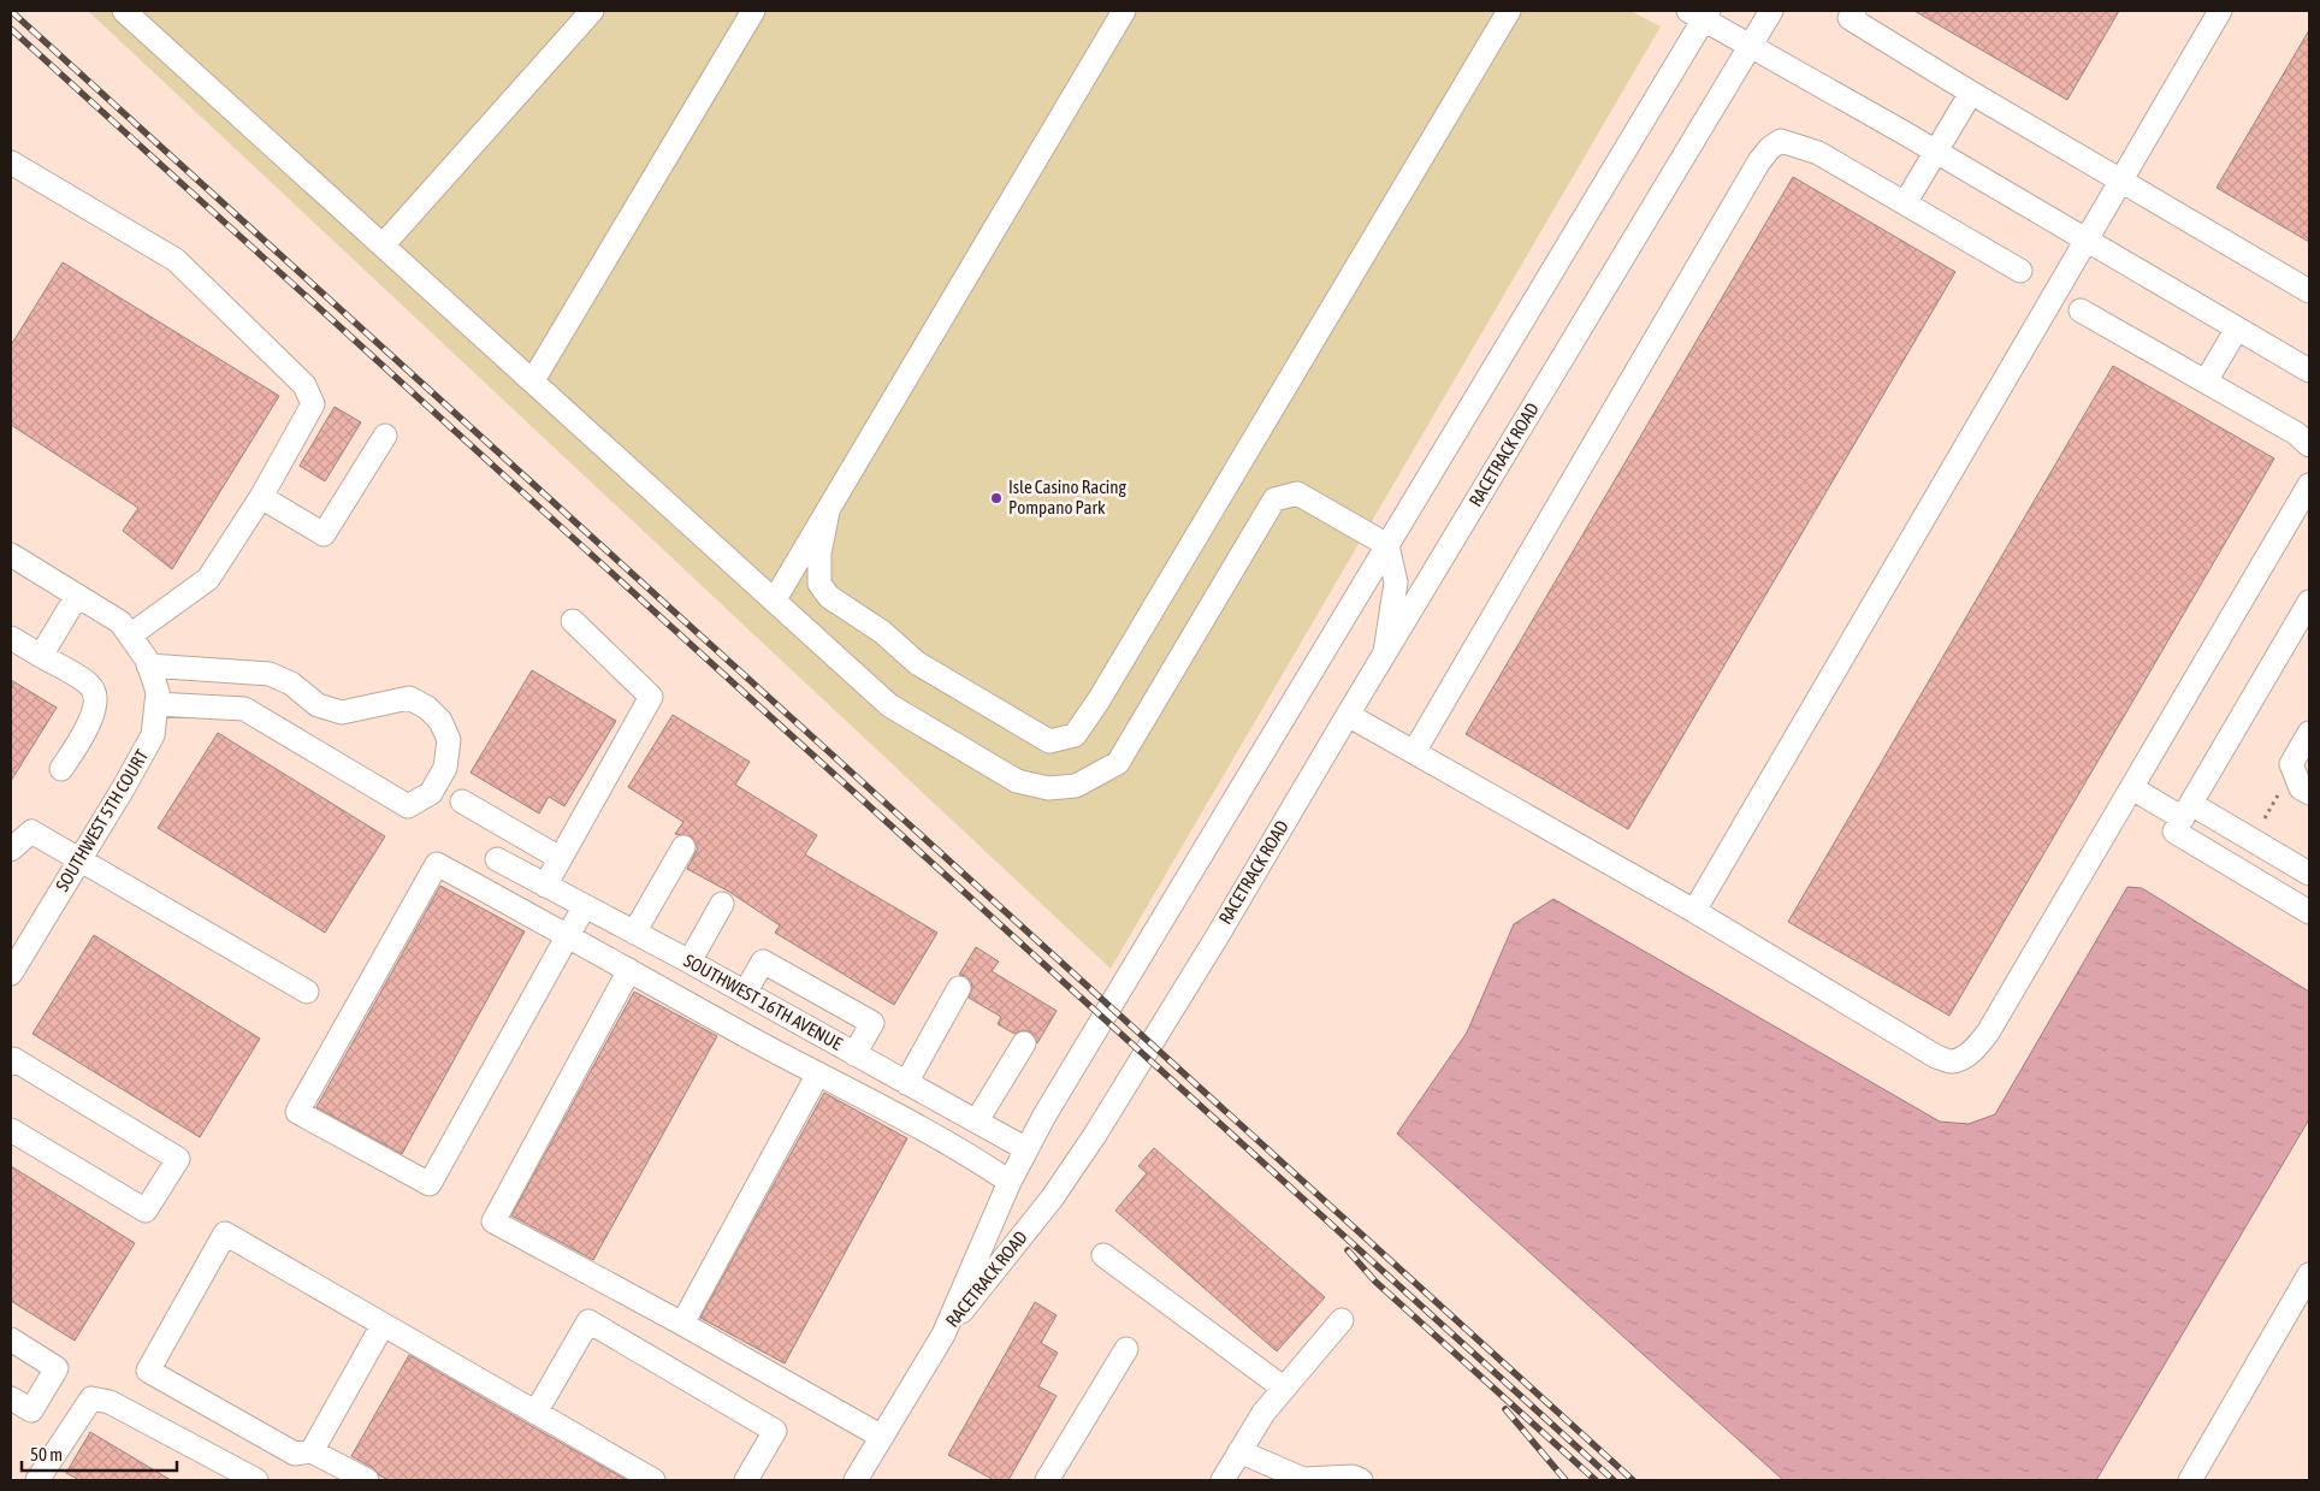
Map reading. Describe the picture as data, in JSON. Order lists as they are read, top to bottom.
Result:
{
  "streets": {
    "street": ["RACETRACK ROAD", "SOUTHWEST 5TH COURT", "SOUTHWEST 16TH AVENUE"]
  },
  "crossings": [
    ["RACETRACK ROAD", "SOUTHWEST 16TH AVENUE"]
  ],
  "places": ["Isle Casino Racing Pompano Park"],
  "scale_bar": "50 m"
}
